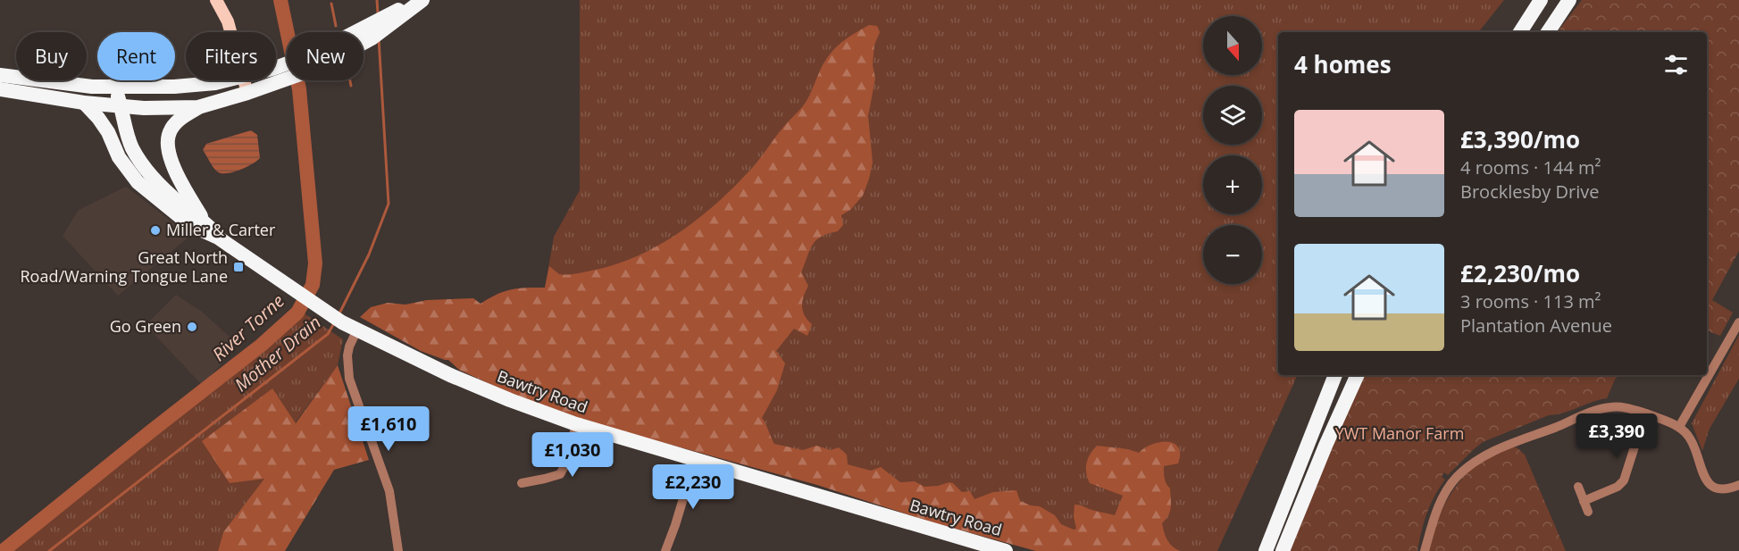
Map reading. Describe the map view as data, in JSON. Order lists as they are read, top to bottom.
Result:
{
  "streets": {
    "highway": ["Bawtry Road"]
  },
  "water": ["River Torne", "Mother Drain"],
  "parks": ["YWT Manor Farm"],
  "places": {
    "other": ["Miller & Carter", "Go Green"],
    "transit": ["Great North Road/Warning Tongue Lane"]
  },
  "north": "bottom",
  "page": {
    "map_buttons": ["+", "−"],
    "chip": [
      "Buy",
      "Rent",
      "Filters",
      "New"
    ],
    "heading": "4 homes",
    "list": [
      {
        "name": "£3,390/mo",
        "note": "4 rooms · 144 m² · Brocklesby Drive"
      },
      {
        "name": "£2,230/mo",
        "note": "3 rooms · 113 m² · Plantation Avenue"
      }
    ],
    "price": [
      "£1,610",
      "£3,390",
      "£1,030",
      "£2,230"
    ]
  }
}
